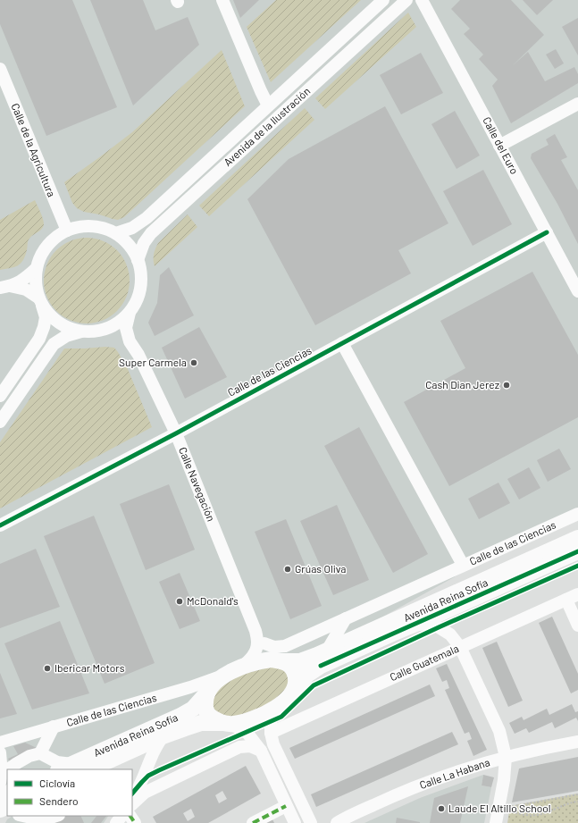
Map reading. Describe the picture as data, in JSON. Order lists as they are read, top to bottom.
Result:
{
  "streets": {
    "main road": ["Avenida Reina Sofía"],
    "street": [
      "Avenida de la Ilustración",
      "Calle del Euro",
      "Calle de la Agricultura",
      "Calle de las Ciencias",
      "Calle Navegación",
      "Calle Guatemala",
      "Calle La Habana"
    ]
  },
  "crossings": [
    ["Avenida de la Ilustración", "Calle de la Agricultura"],
    ["Avenida de la Ilustración", "Calle Navegación"],
    ["Calle del Euro", "Calle de las Ciencias"],
    ["Calle de la Agricultura", "Calle Navegación"],
    ["Calle de las Ciencias", "Calle Navegación"],
    ["Calle de las Ciencias", "Avenida Reina Sofía"]
  ],
  "places": [
    "Super Carmela",
    "Cash Dian Jerez",
    "Grúas Oliva",
    "McDonald's",
    "Ibericar Motors",
    "Laude El Altillo School"
  ],
  "legend": ["Ciclovía", "Sendero"]
}
